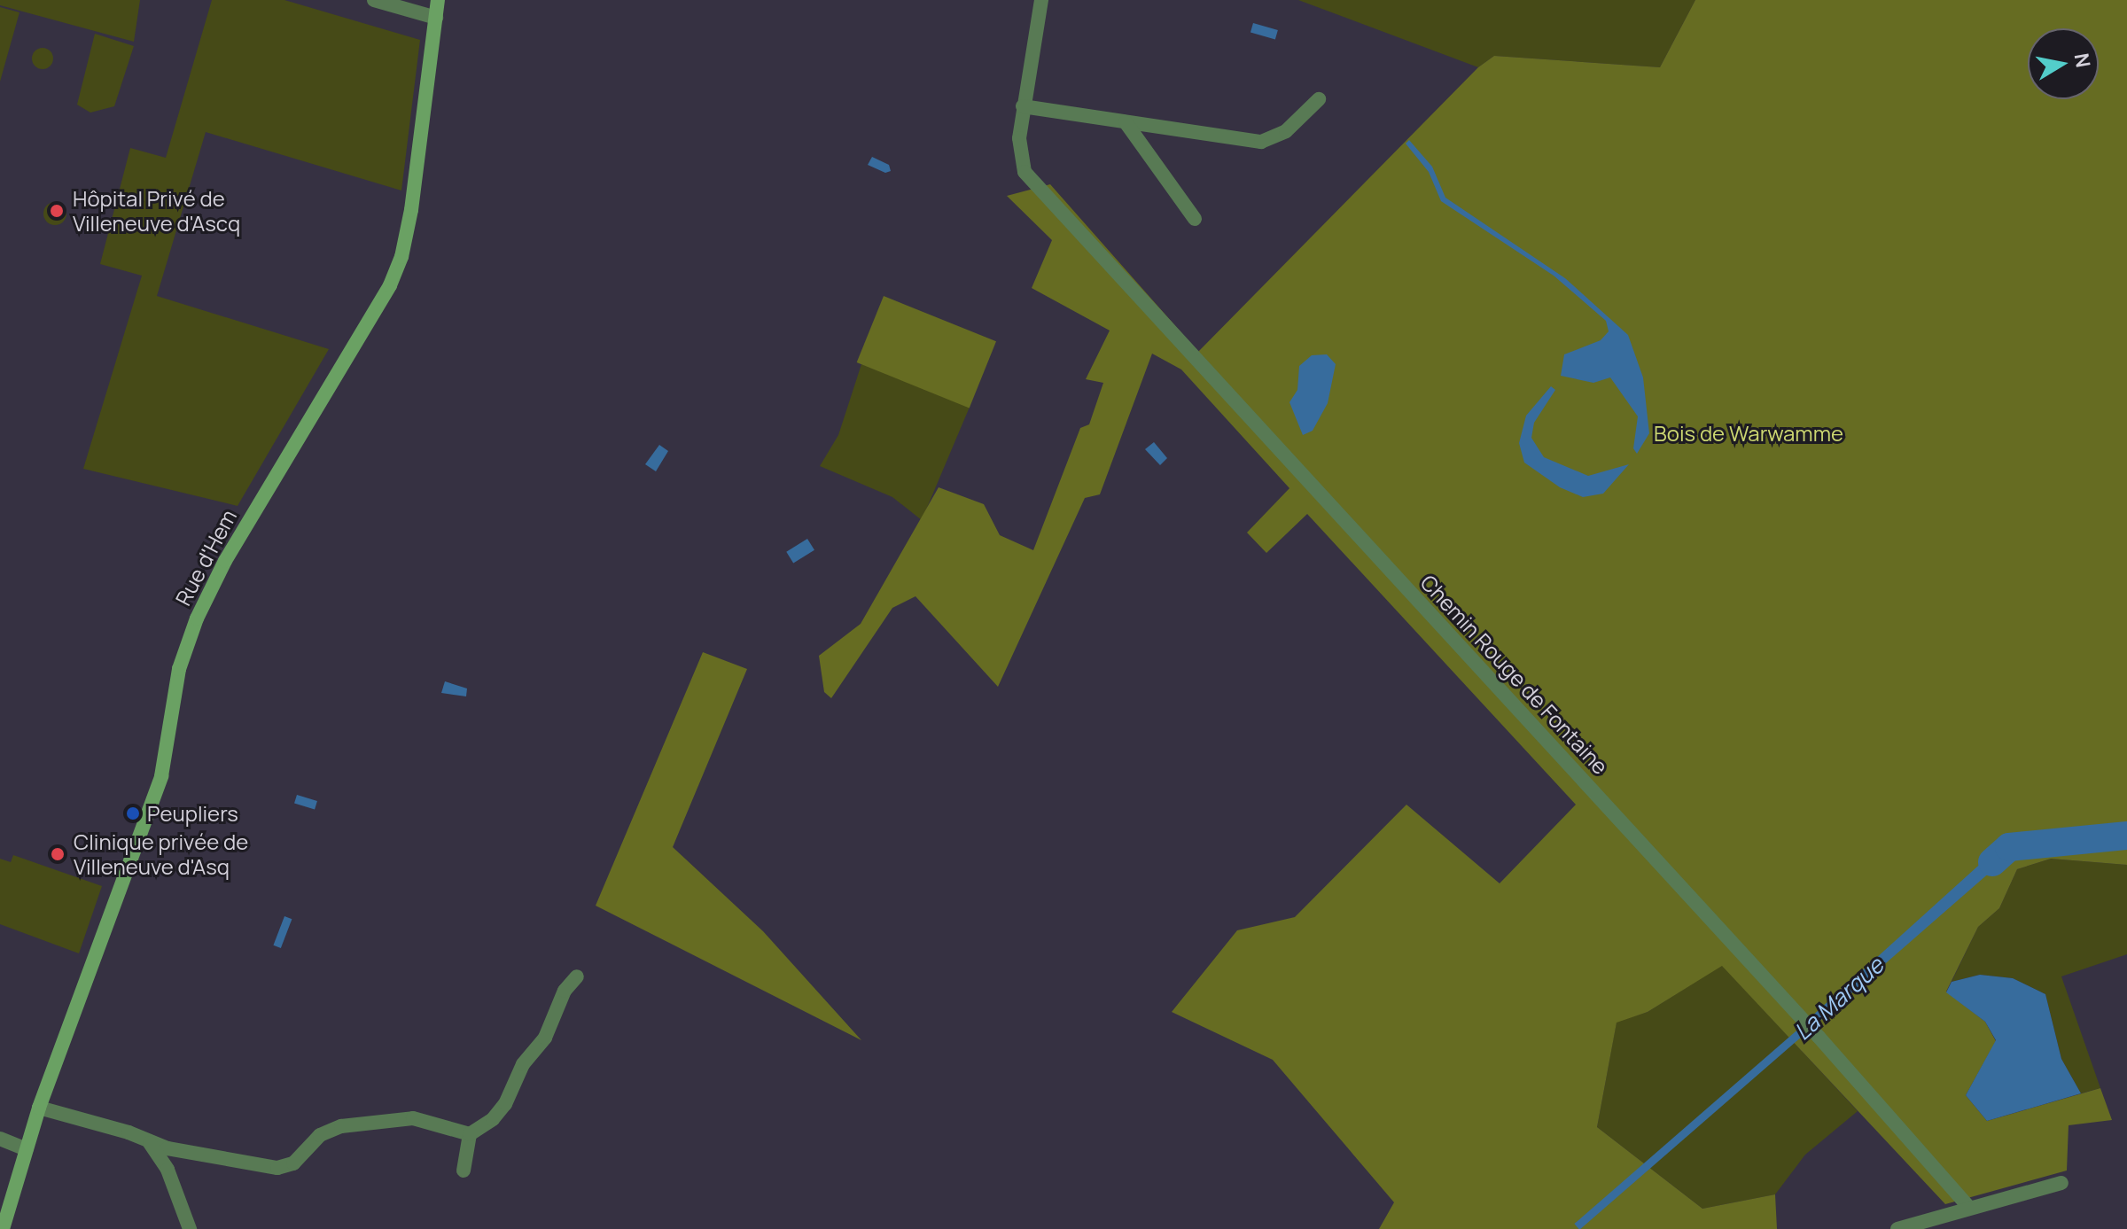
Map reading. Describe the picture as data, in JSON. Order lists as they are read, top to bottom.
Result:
{
  "streets": {
    "street": ["Rue d'Hem", "Chemin Rouge de Fontaine"]
  },
  "water": ["La Marque"],
  "parks": ["Bois de Warwamme"],
  "places": ["Hôpital Privé de Villeneuve d'Ascq", "Peupliers", "Clinique privée de Villeneuve d'Asq"],
  "north": "right"
}
